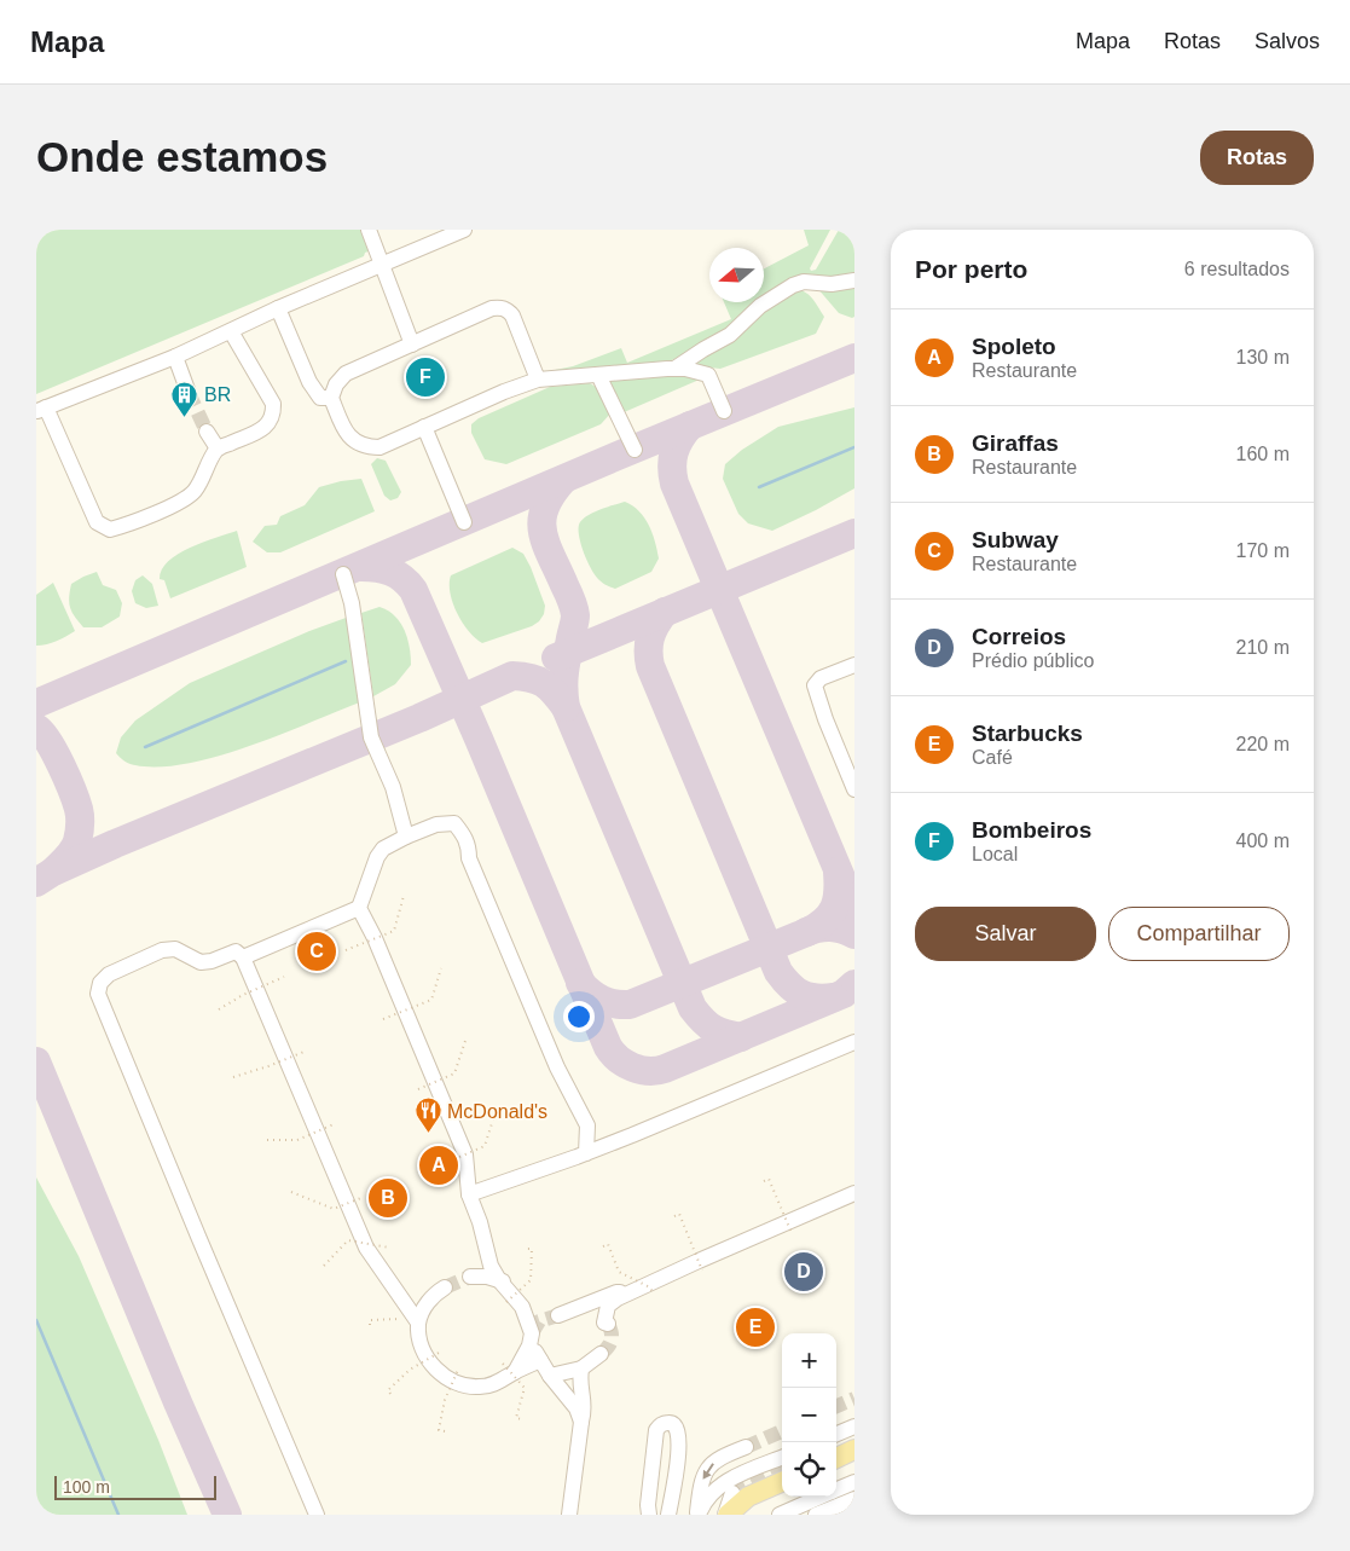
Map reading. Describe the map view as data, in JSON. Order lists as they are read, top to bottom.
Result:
{
  "places": {
    "building": ["BR"],
    "restaurant": ["McDonald's"]
  },
  "scale_bar": "100 m",
  "north": "left",
  "page": {
    "header": "Mapa",
    "nav": ["Mapa", "Rotas", "Salvos"],
    "buttons": [
      "Rotas",
      ["Salvar", "Compartilhar"]
    ],
    "title": "Onde estamos",
    "heading": ["Por perto", "6 resultados"],
    "list": [
      {
        "mark": "A",
        "name": "Spoleto",
        "note": "Restaurante",
        "value": "130 m"
      },
      {
        "mark": "B",
        "name": "Giraffas",
        "note": "Restaurante",
        "value": "160 m"
      },
      {
        "mark": "C",
        "name": "Subway",
        "note": "Restaurante",
        "value": "170 m"
      },
      {
        "mark": "D",
        "name": "Correios",
        "note": "Prédio público",
        "value": "210 m"
      },
      {
        "mark": "E",
        "name": "Starbucks",
        "note": "Café",
        "value": "220 m"
      },
      {
        "mark": "F",
        "name": "Bombeiros",
        "note": "Local",
        "value": "400 m"
      }
    ],
    "pins": [
      "F",
      "C",
      "A",
      "B",
      "D",
      "E"
    ],
    "map_buttons": ["+", "−"],
    "scale": "100 m"
  }
}
